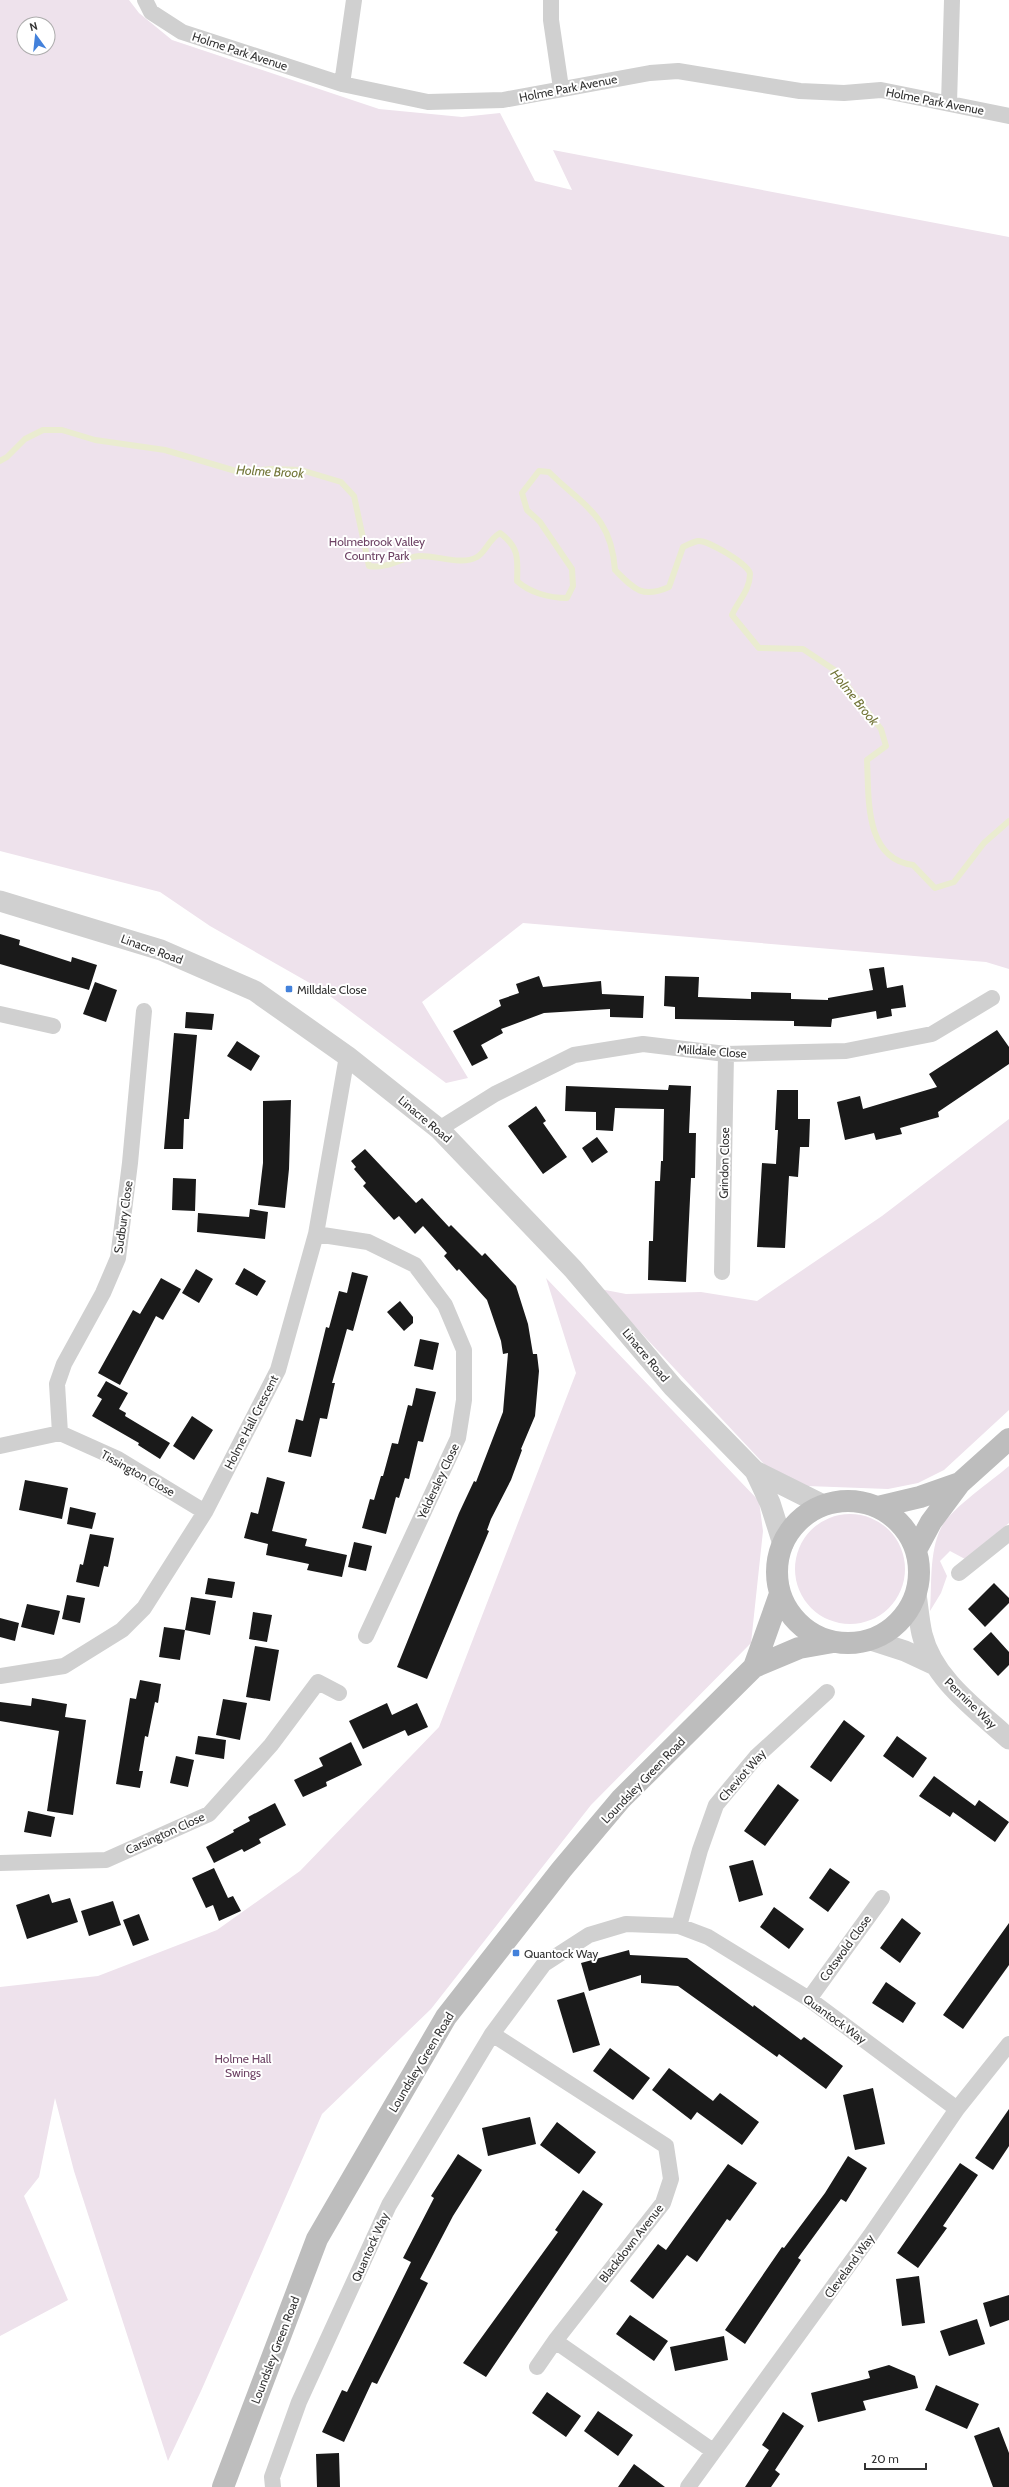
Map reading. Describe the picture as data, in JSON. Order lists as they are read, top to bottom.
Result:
{
  "streets": {
    "main road": ["Loundsley Green Road"],
    "street": [
      "Holme Park Avenue",
      "Linacre Road",
      "Milldale Close",
      "Grindon Close",
      "Sudbury Close",
      "Holme Hall Crescent",
      "Tissington Close",
      "Yeldersley Close",
      "Pennine Way",
      "Cheviot Way",
      "Carsington Close",
      "Cotswold Close",
      "Quantock Way",
      "Blackdown Avenue",
      "Cleveland Way"
    ]
  },
  "crossings": [
    ["Linacre Road", "Milldale Close"],
    ["Linacre Road", "Holme Hall Crescent"],
    ["Linacre Road", "Pennine Way"],
    ["Linacre Road", "Loundsley Green Road"],
    ["Milldale Close", "Grindon Close"],
    ["Sudbury Close", "Tissington Close"],
    ["Holme Hall Crescent", "Tissington Close"],
    ["Holme Hall Crescent", "Yeldersley Close"],
    ["Pennine Way", "Loundsley Green Road"],
    ["Cheviot Way", "Quantock Way"],
    ["Cotswold Close", "Quantock Way"],
    ["Quantock Way", "Blackdown Avenue"],
    ["Quantock Way", "Cleveland Way"]
  ],
  "water": ["Holme Brook"],
  "parks": ["Holmebrook Valley Country Park", "Holme Hall Swings"],
  "places": {
    "transit": ["Milldale Close", "Quantock Way"]
  },
  "scale_bar": "20 m",
  "north": "top"
}
